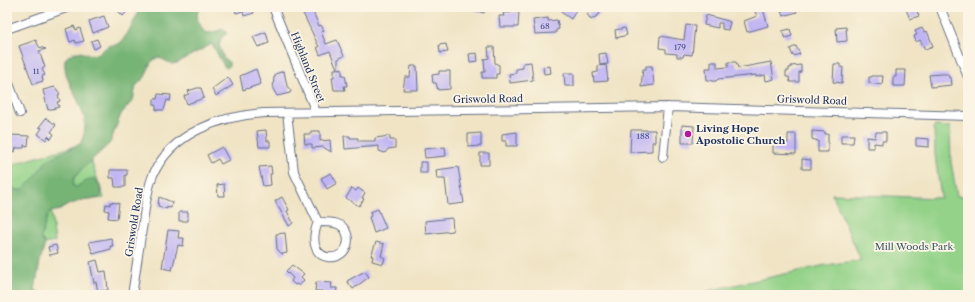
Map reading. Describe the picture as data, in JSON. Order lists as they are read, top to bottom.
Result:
{
  "streets": {
    "street": ["Highland Street", "Griswold Road"]
  },
  "crossings": [
    ["Highland Street", "Griswold Road"]
  ],
  "parks": ["Mill Woods Park"],
  "places": ["Living Hope Apostolic Church"],
  "house_numbers": [
    "68",
    "179",
    "11",
    "188"
  ]
}
